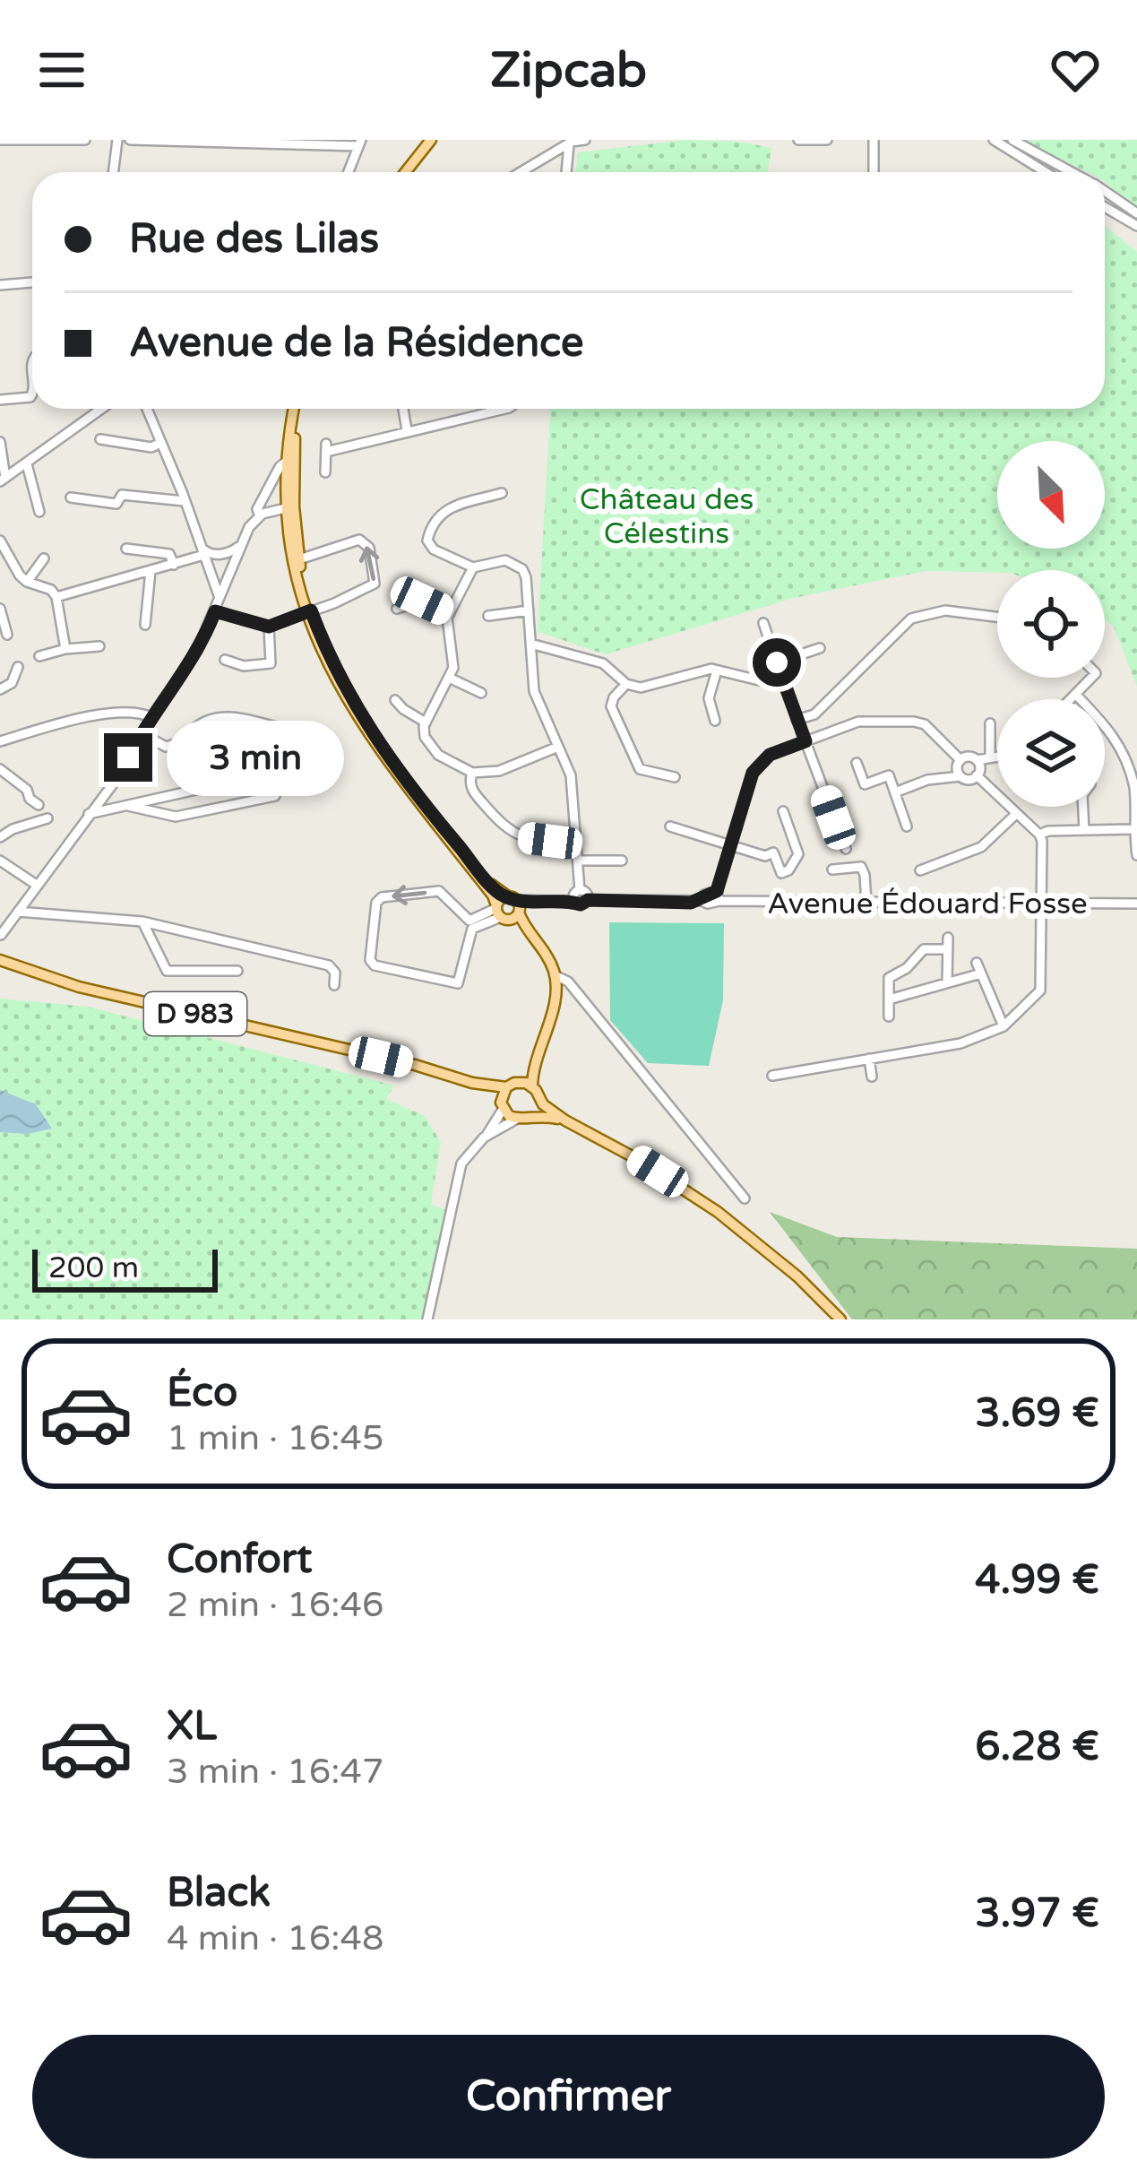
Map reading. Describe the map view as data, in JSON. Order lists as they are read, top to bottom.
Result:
{
  "streets": {
    "main road": ["D 983"],
    "street": ["Avenue Édouard Fosse"]
  },
  "parks": ["Château des Célestins"],
  "scale_bar": "200 m",
  "north": "bottom right",
  "page": {
    "header": "Zipcab",
    "banner": ["Rue des Lilas", "Avenue de la Résidence"],
    "bubble": "3 min",
    "scale": "200 m",
    "list": [
      {
        "name": "Éco",
        "note": "1 min · 16:45",
        "value": "3.69 €"
      },
      {
        "name": "Confort",
        "note": "2 min · 16:46",
        "value": "4.99 €"
      },
      {
        "name": "XL",
        "note": "3 min · 16:47",
        "value": "6.28 €"
      },
      {
        "name": "Black",
        "note": "4 min · 16:48",
        "value": "3.97 €"
      }
    ],
    "buttons": "Confirmer"
  }
}
